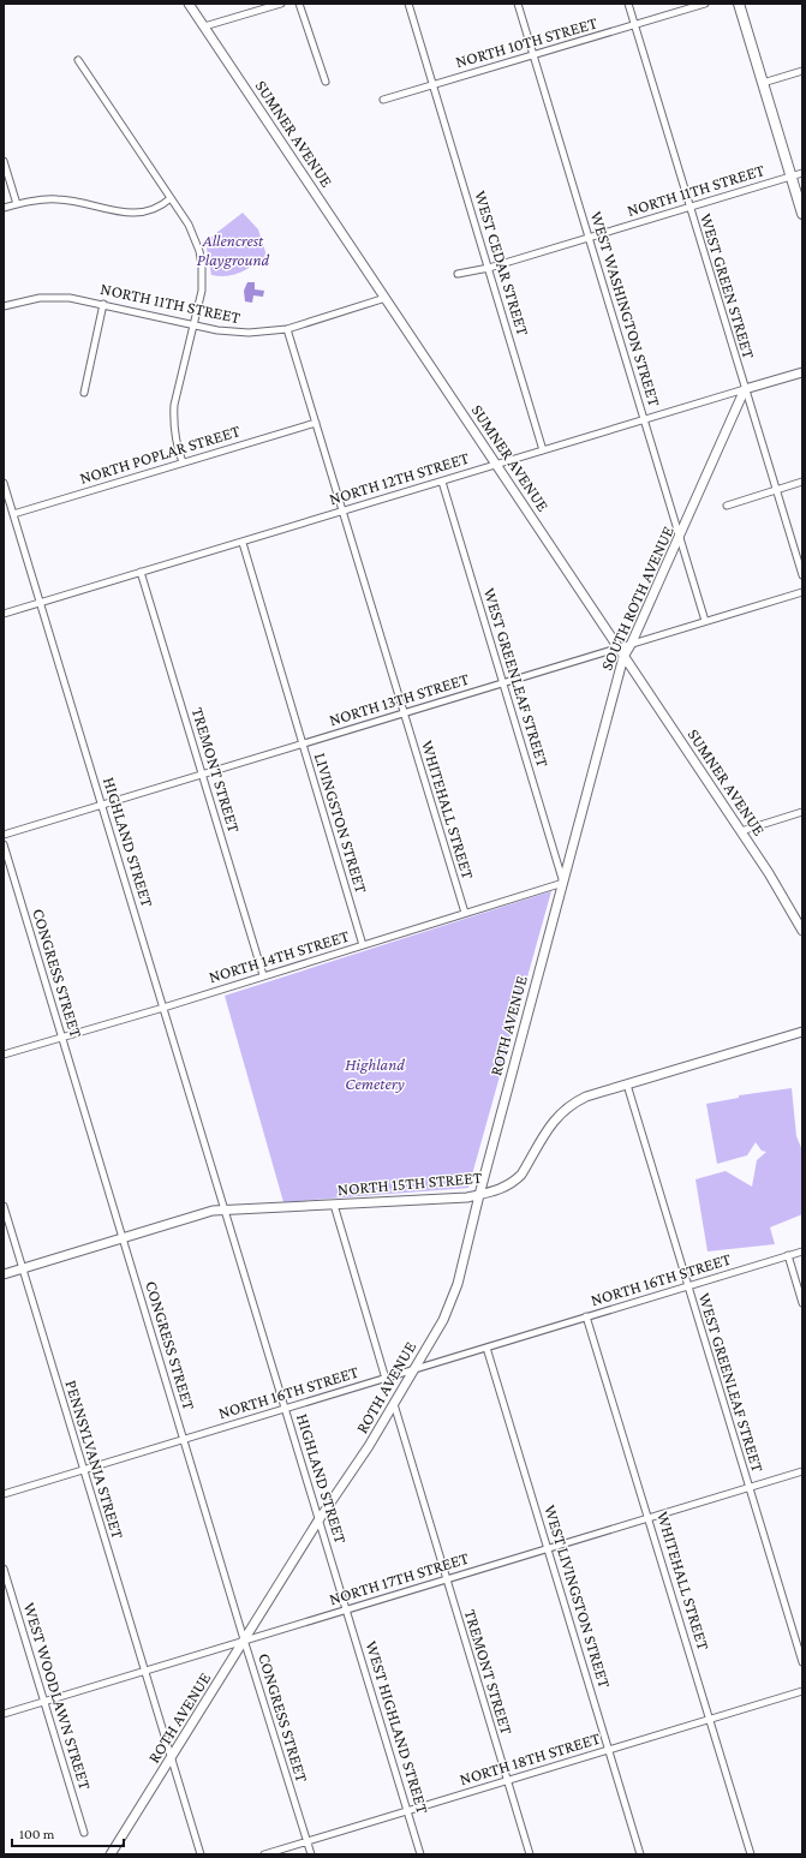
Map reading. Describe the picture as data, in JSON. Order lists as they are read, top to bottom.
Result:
{
  "streets": {
    "main road": [
      "SUMNER AVENUE",
      "NORTH 12TH STREET",
      "SOUTH ROTH AVENUE",
      "ROTH AVENUE",
      "NORTH 15TH STREET"
    ],
    "street": [
      "NORTH 10TH STREET",
      "NORTH 11TH STREET",
      "WEST CEDAR STREET",
      "WEST GREEN STREET",
      "WEST WASHINGTON STREET",
      "NORTH POPLAR STREET",
      "WEST GREENLEAF STREET",
      "NORTH 13TH STREET",
      "TREMONT STREET",
      "WHITEHALL STREET",
      "LIVINGSTON STREET",
      "HIGHLAND STREET",
      "NORTH 14TH STREET",
      "CONGRESS STREET",
      "NORTH 16TH STREET",
      "PENNSYLVANIA STREET",
      "NORTH 17TH STREET",
      "WEST LIVINGSTON STREET",
      "WEST WOODLAWN STREET",
      "WEST HIGHLAND STREET",
      "NORTH 18TH STREET"
    ]
  },
  "crossings": [
    ["NORTH 10TH STREET", "WEST CEDAR STREET"],
    ["NORTH 10TH STREET", "WEST GREEN STREET"],
    ["NORTH 10TH STREET", "WEST WASHINGTON STREET"],
    ["SUMNER AVENUE", "NORTH 11TH STREET"],
    ["SUMNER AVENUE", "NORTH 12TH STREET"],
    ["SUMNER AVENUE", "SOUTH ROTH AVENUE"],
    ["SUMNER AVENUE", "NORTH 13TH STREET"],
    ["NORTH 11TH STREET", "WEST CEDAR STREET"],
    ["NORTH 11TH STREET", "WEST GREEN STREET"],
    ["NORTH 11TH STREET", "WEST WASHINGTON STREET"],
    ["NORTH 11TH STREET", "WHITEHALL STREET"],
    ["WEST CEDAR STREET", "NORTH 12TH STREET"],
    ["WEST GREEN STREET", "NORTH 12TH STREET"],
    ["WEST GREEN STREET", "SOUTH ROTH AVENUE"],
    ["WEST WASHINGTON STREET", "NORTH 12TH STREET"],
    ["WEST WASHINGTON STREET", "SOUTH ROTH AVENUE"],
    ["WEST WASHINGTON STREET", "NORTH 13TH STREET"],
    ["NORTH POPLAR STREET", "WHITEHALL STREET"],
    ["NORTH POPLAR STREET", "HIGHLAND STREET"],
    ["NORTH 12TH STREET", "SOUTH ROTH AVENUE"],
    ["NORTH 12TH STREET", "WEST GREENLEAF STREET"],
    ["NORTH 12TH STREET", "TREMONT STREET"],
    ["NORTH 12TH STREET", "WHITEHALL STREET"],
    ["NORTH 12TH STREET", "LIVINGSTON STREET"],
    ["NORTH 12TH STREET", "HIGHLAND STREET"],
    ["SOUTH ROTH AVENUE", "WEST GREENLEAF STREET"],
    ["SOUTH ROTH AVENUE", "NORTH 13TH STREET"],
    ["SOUTH ROTH AVENUE", "NORTH 14TH STREET"],
    ["SOUTH ROTH AVENUE", "ROTH AVENUE"],
    ["WEST GREENLEAF STREET", "NORTH 13TH STREET"],
    ["WEST GREENLEAF STREET", "NORTH 14TH STREET"],
    ["WEST GREENLEAF STREET", "ROTH AVENUE"],
    ["WEST GREENLEAF STREET", "NORTH 15TH STREET"],
    ["WEST GREENLEAF STREET", "NORTH 16TH STREET"],
    ["WEST GREENLEAF STREET", "NORTH 17TH STREET"],
    ["NORTH 13TH STREET", "TREMONT STREET"],
    ["NORTH 13TH STREET", "WHITEHALL STREET"],
    ["NORTH 13TH STREET", "LIVINGSTON STREET"],
    ["NORTH 13TH STREET", "HIGHLAND STREET"],
    ["TREMONT STREET", "NORTH 14TH STREET"],
    ["TREMONT STREET", "ROTH AVENUE"],
    ["TREMONT STREET", "NORTH 17TH STREET"],
    ["TREMONT STREET", "NORTH 18TH STREET"],
    ["WHITEHALL STREET", "NORTH 14TH STREET"],
    ["WHITEHALL STREET", "NORTH 16TH STREET"],
    ["WHITEHALL STREET", "NORTH 17TH STREET"],
    ["WHITEHALL STREET", "NORTH 18TH STREET"],
    ["LIVINGSTON STREET", "NORTH 14TH STREET"],
    ["HIGHLAND STREET", "NORTH 14TH STREET"],
    ["HIGHLAND STREET", "ROTH AVENUE"],
    ["HIGHLAND STREET", "NORTH 15TH STREET"],
    ["HIGHLAND STREET", "NORTH 16TH STREET"],
    ["HIGHLAND STREET", "NORTH 17TH STREET"],
    ["HIGHLAND STREET", "WEST HIGHLAND STREET"],
    ["NORTH 14TH STREET", "CONGRESS STREET"],
    ["NORTH 14TH STREET", "ROTH AVENUE"],
    ["CONGRESS STREET", "ROTH AVENUE"],
    ["CONGRESS STREET", "NORTH 15TH STREET"],
    ["CONGRESS STREET", "NORTH 16TH STREET"],
    ["CONGRESS STREET", "NORTH 17TH STREET"],
    ["CONGRESS STREET", "NORTH 18TH STREET"],
    ["ROTH AVENUE", "NORTH 15TH STREET"],
    ["ROTH AVENUE", "NORTH 16TH STREET"],
    ["ROTH AVENUE", "PENNSYLVANIA STREET"],
    ["ROTH AVENUE", "NORTH 17TH STREET"],
    ["NORTH 15TH STREET", "PENNSYLVANIA STREET"],
    ["NORTH 16TH STREET", "PENNSYLVANIA STREET"],
    ["NORTH 16TH STREET", "WEST LIVINGSTON STREET"],
    ["PENNSYLVANIA STREET", "NORTH 17TH STREET"],
    ["NORTH 17TH STREET", "WEST LIVINGSTON STREET"],
    ["NORTH 17TH STREET", "WEST WOODLAWN STREET"],
    ["NORTH 17TH STREET", "WEST HIGHLAND STREET"],
    ["WEST LIVINGSTON STREET", "NORTH 18TH STREET"],
    ["WEST HIGHLAND STREET", "NORTH 18TH STREET"]
  ],
  "parks": ["Allencrest Playground", "Highland Cemetery"],
  "scale_bar": "100 m"
}
